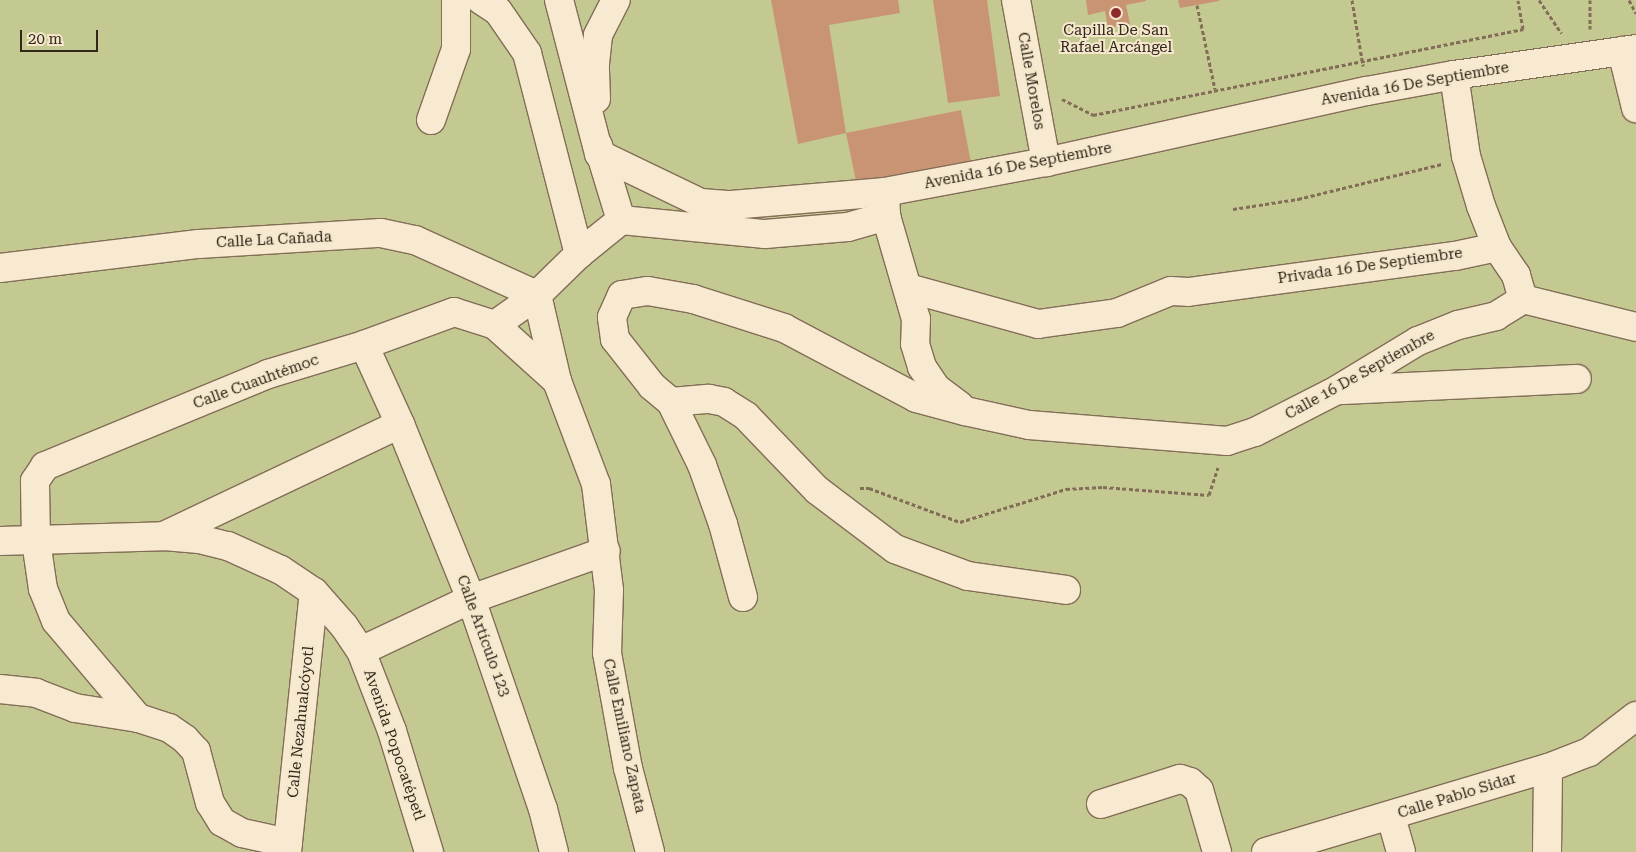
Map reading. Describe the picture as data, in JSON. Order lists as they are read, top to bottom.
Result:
{
  "streets": {
    "street": [
      "Calle Morelos",
      "Avenida 16 De Septiembre",
      "Calle La Cañada",
      "Privada 16 De Septiembre",
      "Calle 16 De Septiembre",
      "Calle Cuauhtémoc",
      "Calle Artículo 123",
      "Calle Nezahualcóyotl",
      "Calle Emiliano Zapata",
      "Avenida Popocatépetl",
      "Calle Pablo Sidar"
    ]
  },
  "crossings": [
    ["Calle Morelos", "Avenida 16 De Septiembre"],
    ["Calle Cuauhtémoc", "Calle Artículo 123"],
    ["Calle Cuauhtémoc", "Calle Emiliano Zapata"],
    ["Calle Cuauhtémoc", "Avenida Popocatépetl"],
    ["Calle Nezahualcóyotl", "Avenida Popocatépetl"]
  ],
  "places": ["Capilla De San Rafael Arcángel"],
  "scale_bar": "20 m"
}
